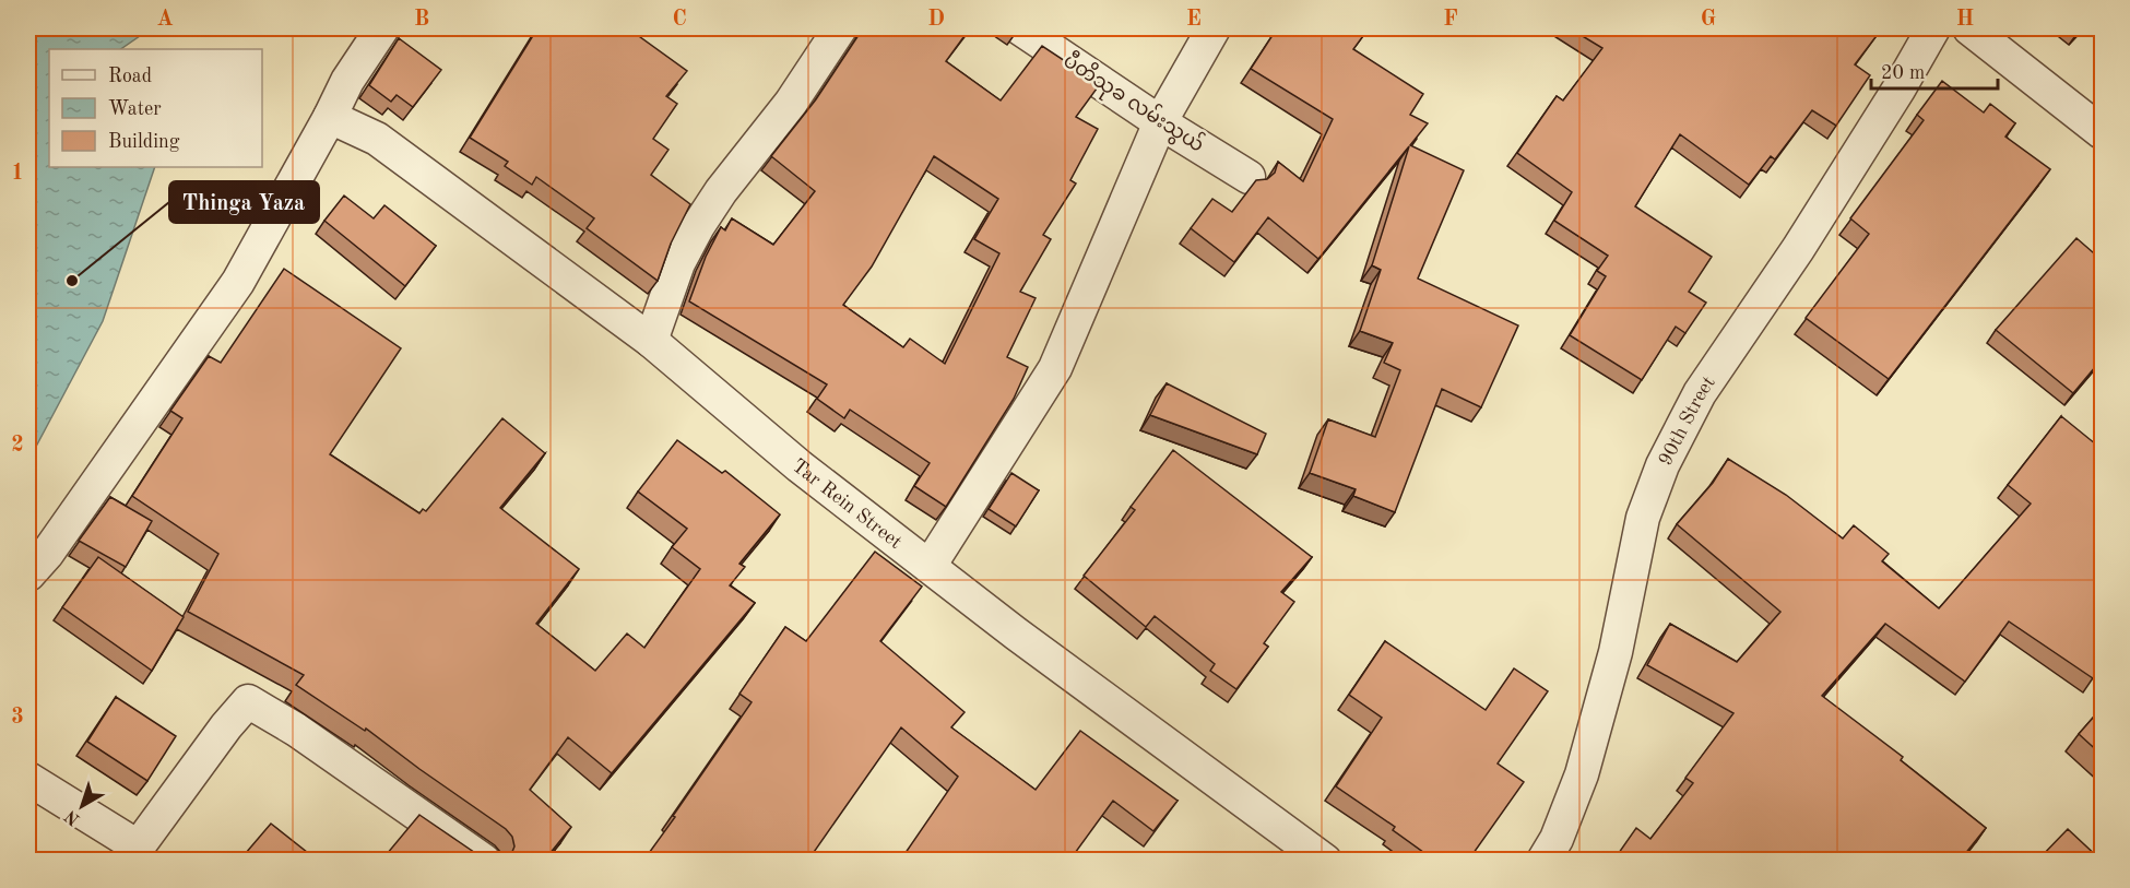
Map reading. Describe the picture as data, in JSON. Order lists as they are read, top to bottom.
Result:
{
  "streets": {
    "street": ["ပီတိသုခ လမ်းသွယ်", "90th Street", "Tar Rein Street"]
  },
  "places": ["Thinga Yaza"],
  "legend": ["Road", "Water", "Building"],
  "scale_bar": "20 m",
  "north": "bottom left",
  "grid": {
    "columns": [
      "A",
      "B",
      "C",
      "D",
      "E",
      "F",
      "G",
      "H"
    ],
    "rows": ["1", "2", "3"]
  }
}
